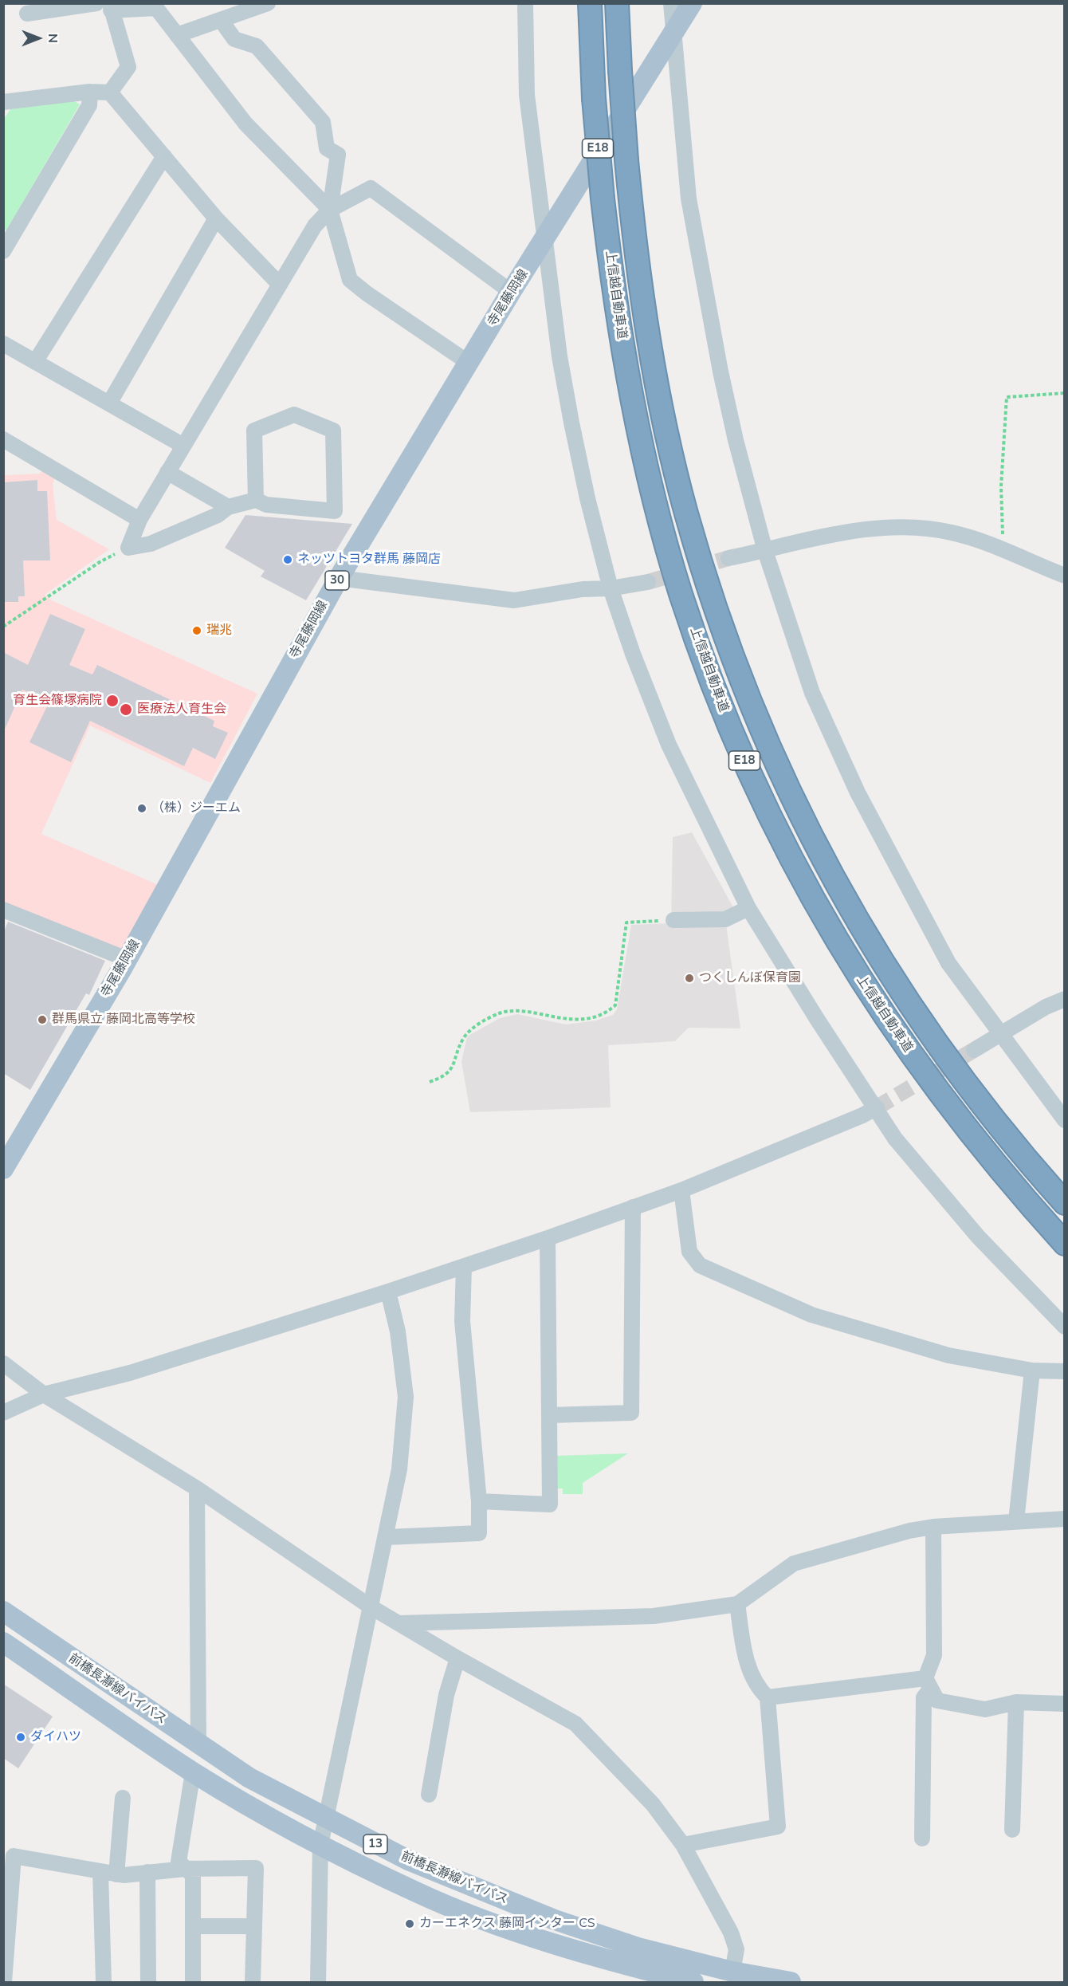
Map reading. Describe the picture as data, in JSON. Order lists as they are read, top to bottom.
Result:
{
  "streets": {
    "highway": ["E18", "上信越自動車道"],
    "main road": [
      "寺尾藤岡線",
      "30",
      "前橋長瀞線バイパス",
      "13"
    ]
  },
  "places": [
    "ネッツトヨタ群馬 藤岡店",
    "瑞兆",
    "育生会篠塚病院",
    "医療法人育生会",
    "（株）ジーエム",
    "つくしんぼ保育園",
    "群馬県立 藤岡北高等学校",
    "ダイハツ",
    "カーエネクス 藤岡インター CS"
  ],
  "north": "right"
}
